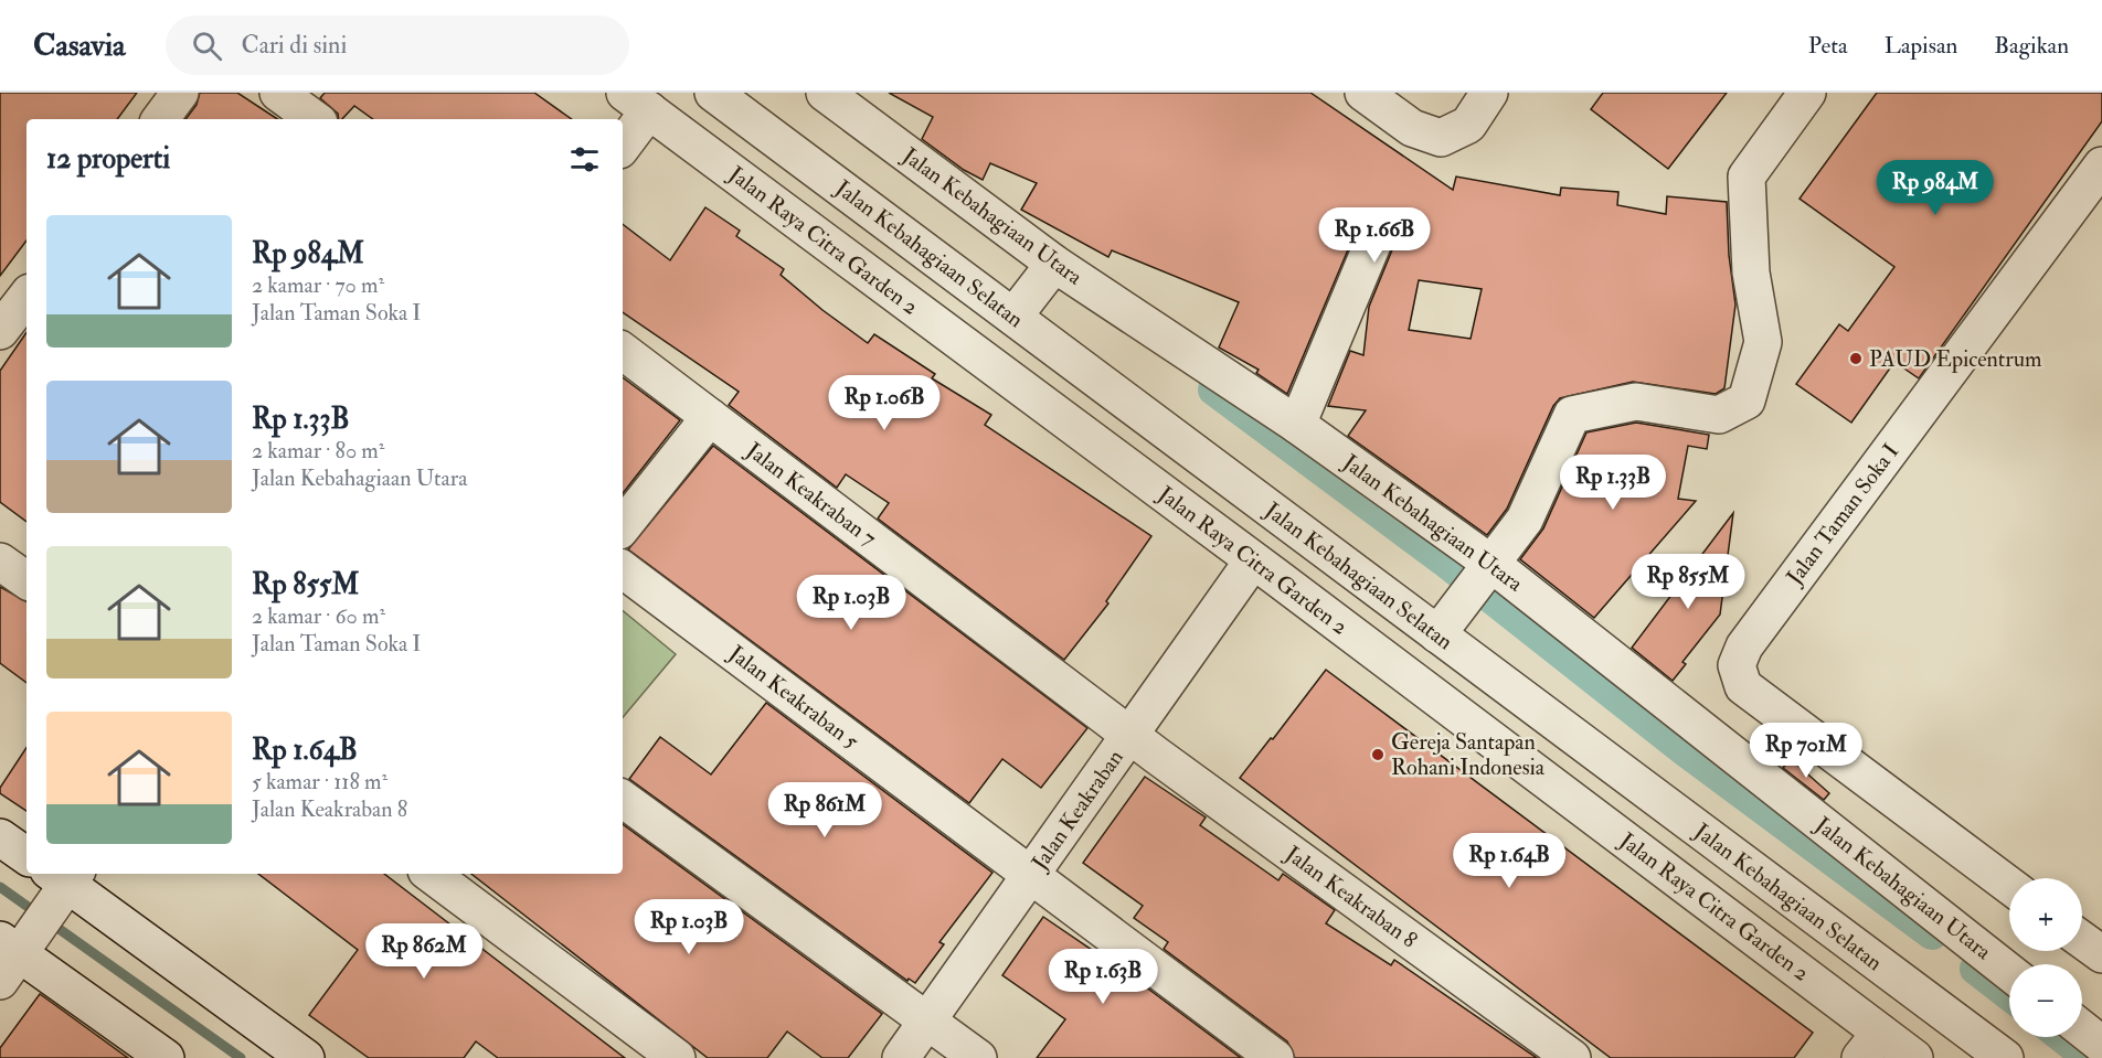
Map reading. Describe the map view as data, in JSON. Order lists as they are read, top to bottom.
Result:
{
  "streets": {
    "street": [
      "Jalan Kebahagiaan Utara",
      "Jalan Raya Citra Garden 2",
      "Jalan Kebahagiaan Selatan",
      "Jalan Keakraban 7",
      "Jalan Taman Soka I",
      "Jalan Keakraban 5",
      "Jalan Keakraban",
      "Jalan Keakraban 8"
    ]
  },
  "crossings": [
    ["Jalan Raya Citra Garden 2", "Jalan Keakraban"],
    ["Jalan Keakraban 7", "Jalan Keakraban"],
    ["Jalan Keakraban 7", "Jalan Keakraban 8"],
    ["Jalan Keakraban 5", "Jalan Keakraban"],
    ["Jalan Keakraban", "Jalan Keakraban 8"]
  ],
  "places": ["PAUD Epicentrum", "Gereja Santapan Rohani Indonesia"],
  "page": {
    "header": "Casavia",
    "search": "Cari di sini",
    "nav": ["Peta", "Lapisan", "Bagikan"],
    "heading": "12 properti",
    "price": [
      "Rp 984M",
      "Rp 1.66B",
      "Rp 1.06B",
      "Rp 1.33B",
      "Rp 855M",
      "Rp 1.03B",
      "Rp 701M",
      "Rp 861M",
      "Rp 1.64B",
      "Rp 1.03B",
      "Rp 862M",
      "Rp 1.63B"
    ],
    "list": [
      {
        "name": "Rp 984M",
        "note": "2 kamar · 70 m² · Jalan Taman Soka I"
      },
      {
        "name": "Rp 1.33B",
        "note": "2 kamar · 80 m² · Jalan Kebahagiaan Utara"
      },
      {
        "name": "Rp 855M",
        "note": "2 kamar · 60 m² · Jalan Taman Soka I"
      },
      {
        "name": "Rp 1.64B",
        "note": "5 kamar · 118 m² · Jalan Keakraban 8"
      }
    ],
    "map_buttons": ["+", "−"]
  }
}
